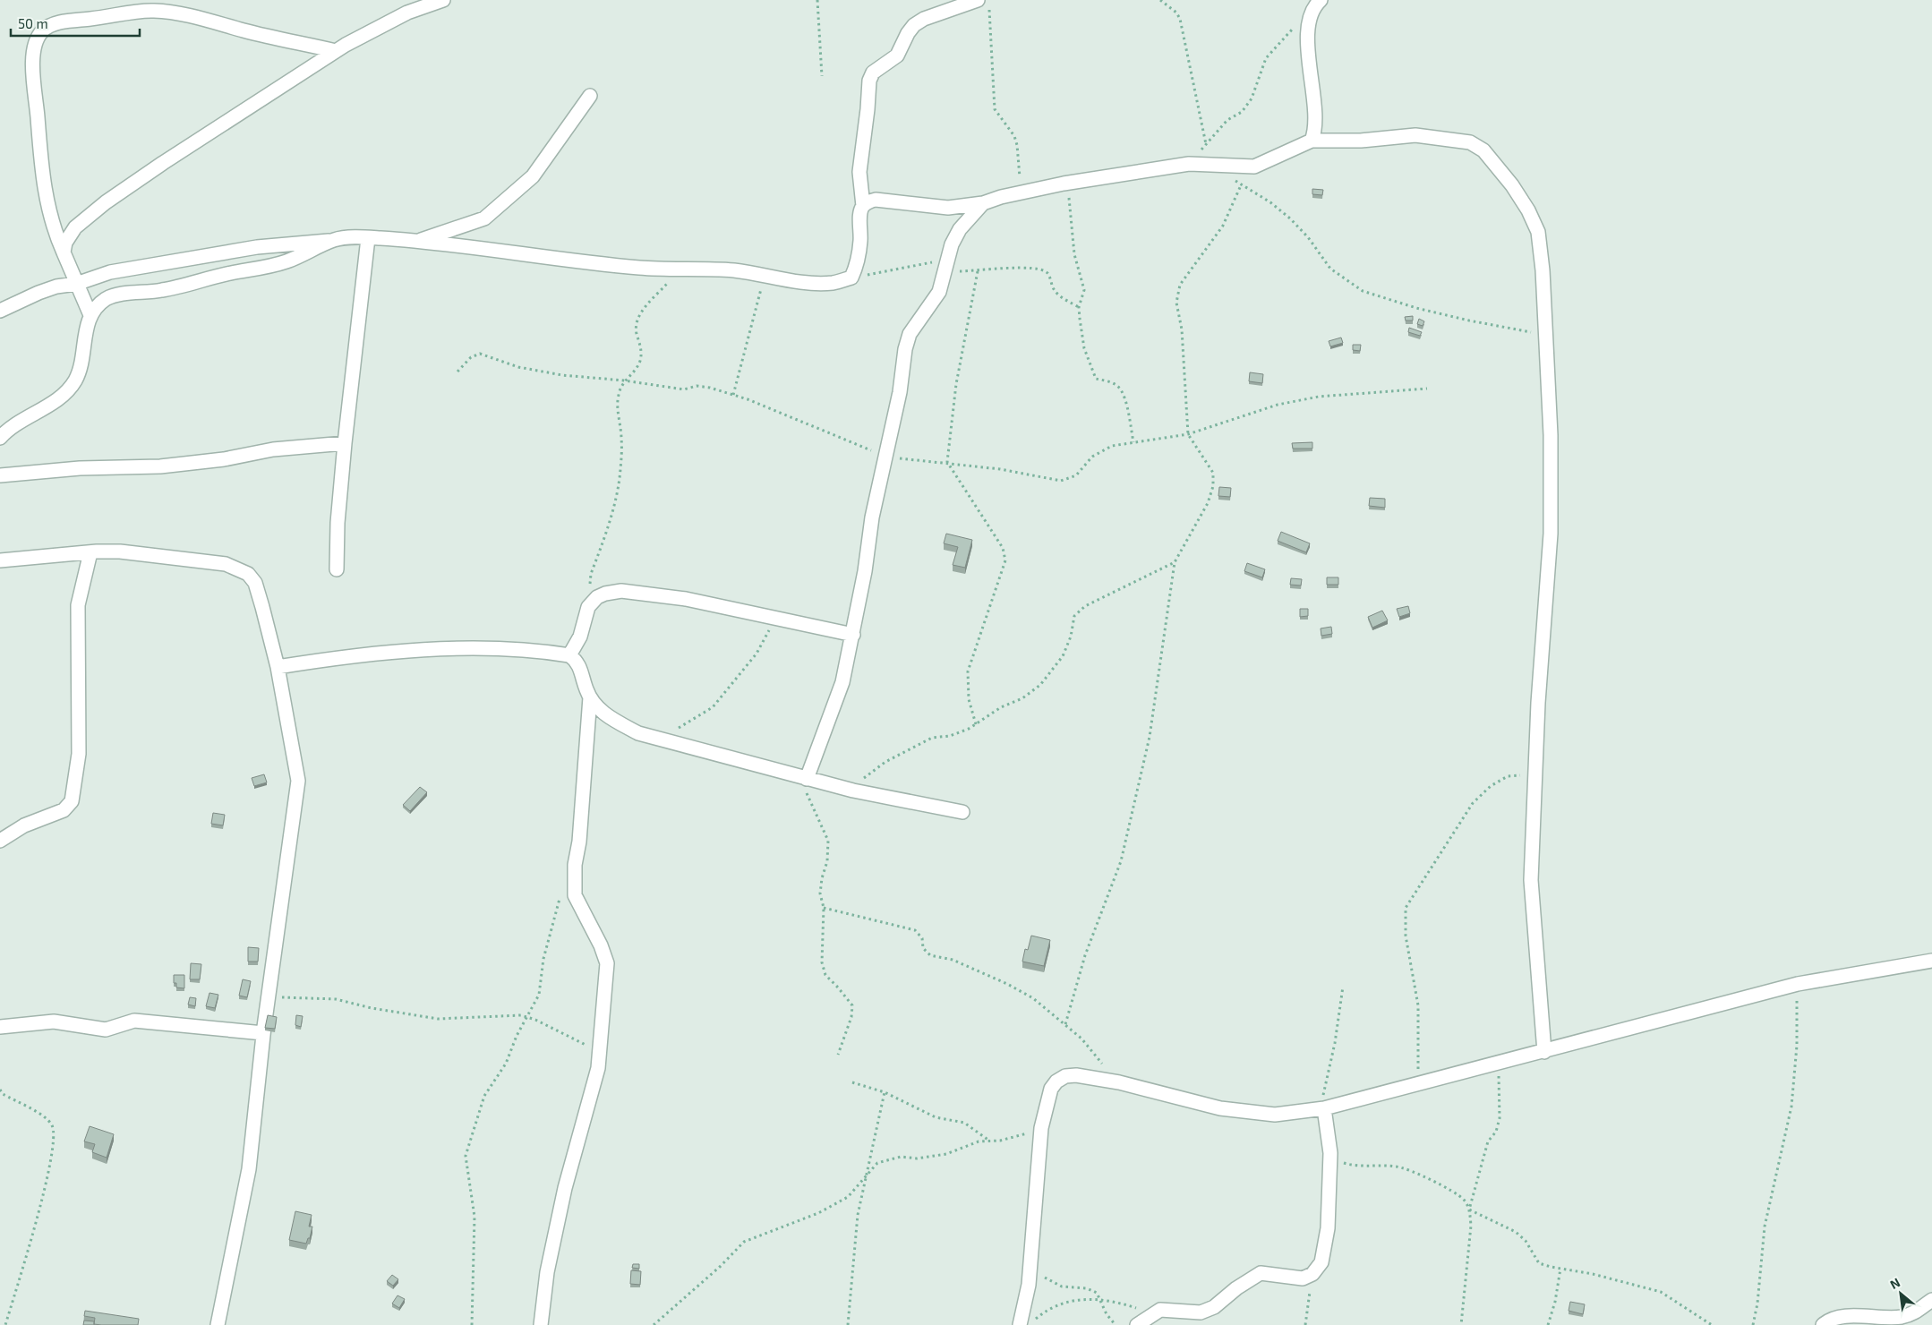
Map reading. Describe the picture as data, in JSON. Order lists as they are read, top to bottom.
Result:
{
  "scale_bar": "50 m",
  "north": "top left"
}
